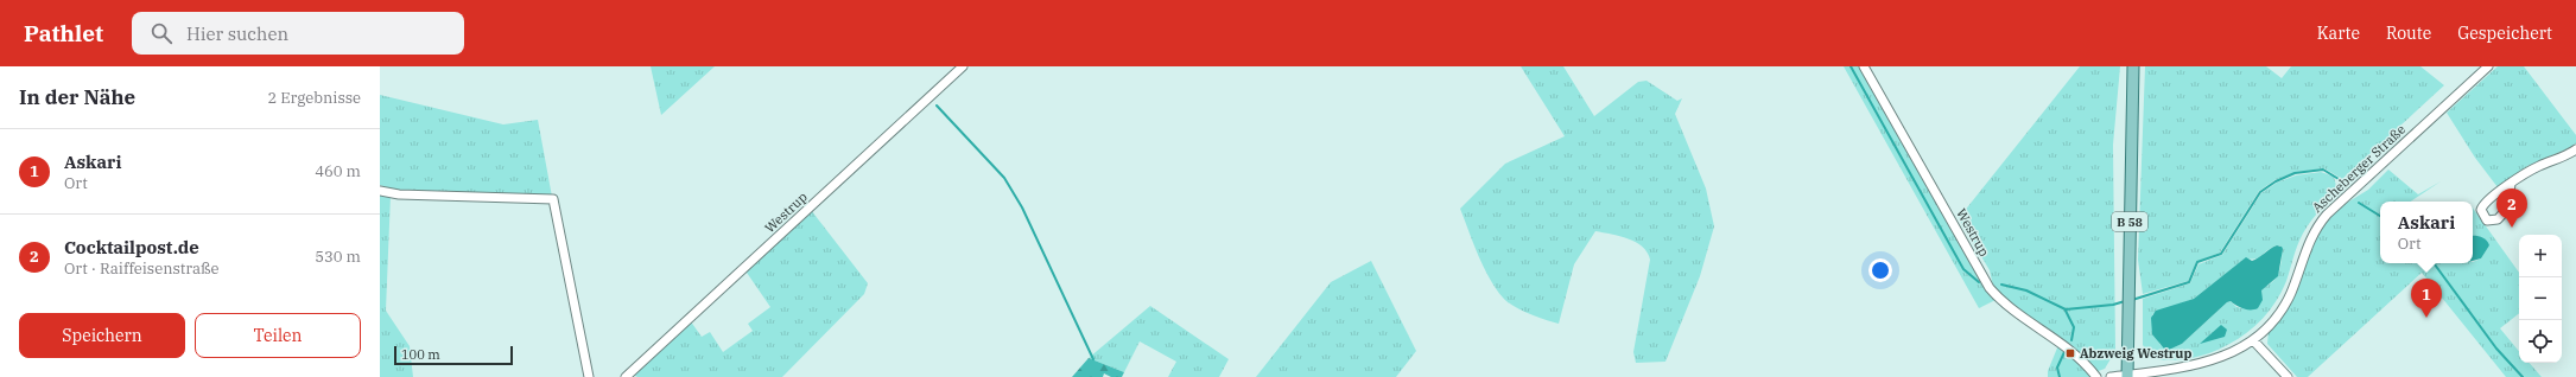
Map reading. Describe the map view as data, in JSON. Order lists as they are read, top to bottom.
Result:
{
  "streets": {
    "main road": ["B 58"],
    "street": ["Ascheberger Straße", "Westrup"]
  },
  "crossings": [
    ["Ascheberger Straße", "B 58"]
  ],
  "places": {
    "transit": ["Abzweig Westrup"]
  },
  "scale_bar": "100 m",
  "page": {
    "header": "Pathlet",
    "search": "Hier suchen",
    "nav": ["Karte", "Route", "Gespeichert"],
    "heading": ["In der Nähe", "2 Ergebnisse"],
    "list": [
      {
        "mark": "1",
        "name": "Askari",
        "note": "Ort",
        "value": "460 m"
      },
      {
        "mark": "2",
        "name": "Cocktailpost.de",
        "note": "Ort · Raiffeisenstraße",
        "value": "530 m"
      }
    ],
    "pins": ["2", "1"],
    "popup": ["Askari", "Ort"],
    "map_buttons": ["+", "−"],
    "buttons": ["Speichern", "Teilen"],
    "scale": "100 m"
  }
}
